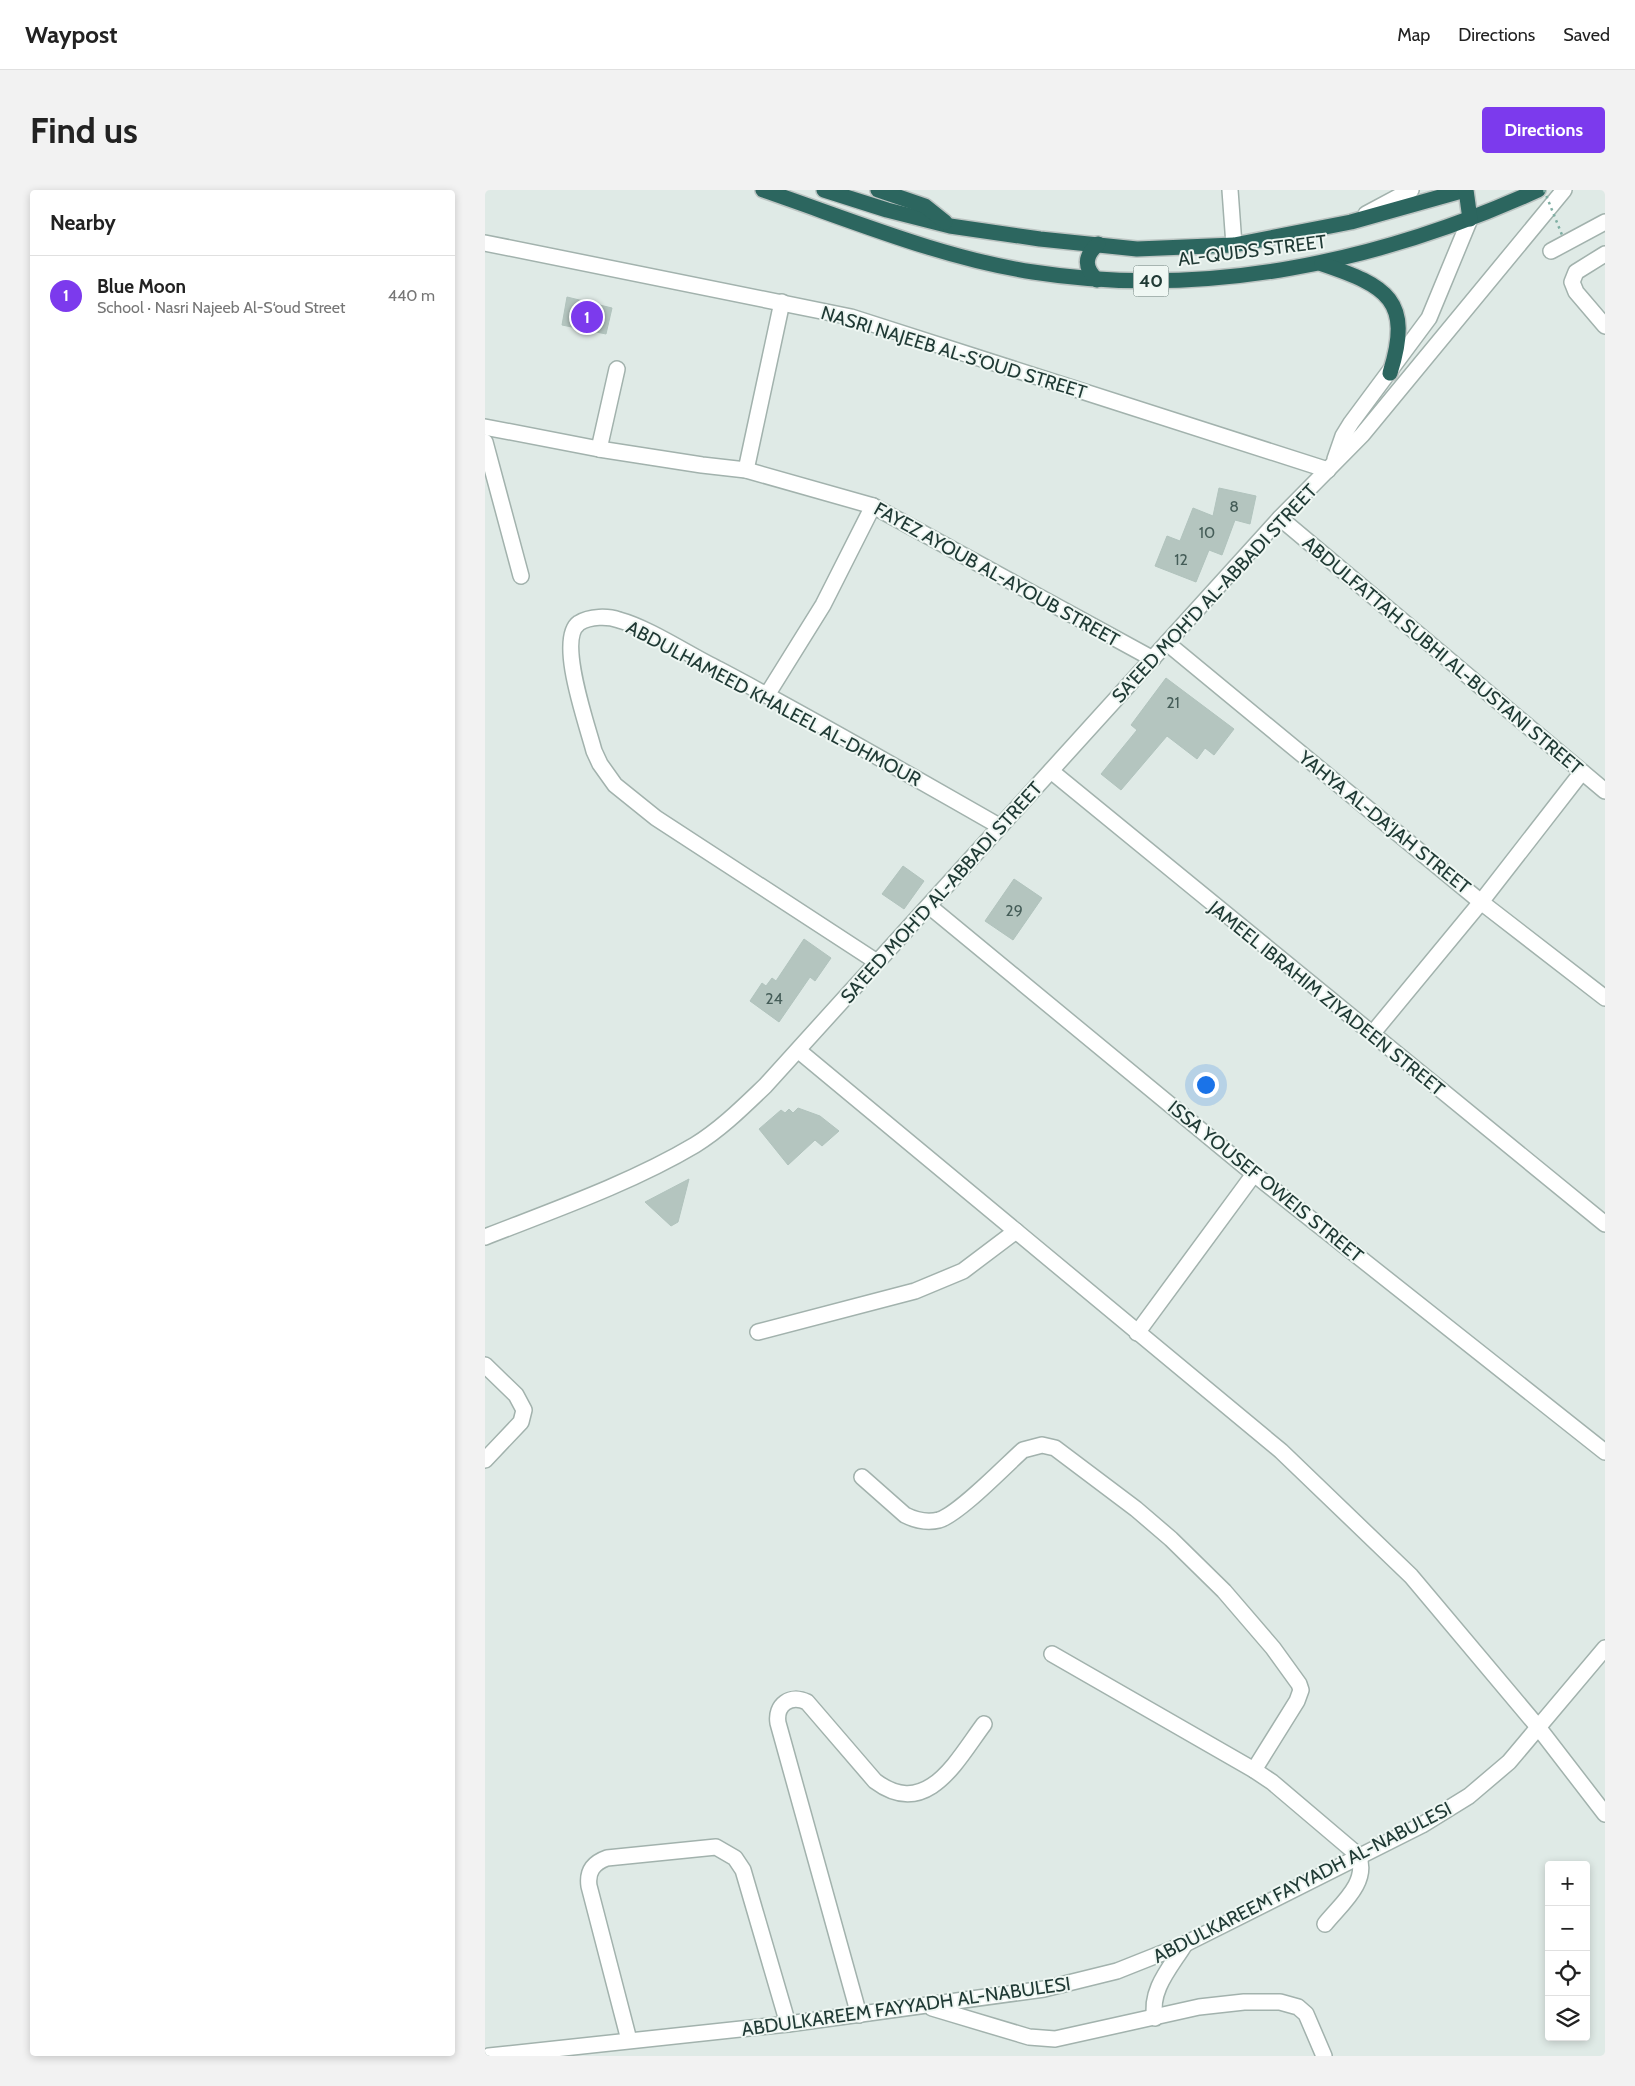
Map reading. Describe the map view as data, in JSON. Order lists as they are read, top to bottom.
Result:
{
  "streets": {
    "highway": ["AL-QUDS STREET", "40"],
    "street": [
      "NASRI NAJEEB AL-S‘OUD STREET",
      "FAYEZ AYOUB AL-AYOUB STREET",
      "SA'EED MOH'D AL-ABBADI STREET",
      "ABDULFATTAH SUBHI AL-BUSTANI STREET",
      "ABDULHAMEED KHALEEL AL-DHMOUR",
      "YAHYA AL-DA‘JAH STREET",
      "JAMEEL IBRAHIM ZIYADEEN STREET",
      "ISSA YOUSEF OWEIS STREET",
      "ABDULKAREEM FAYYADH AL-NABULESI"
    ]
  },
  "crossings": [
    ["AL-QUDS STREET", "SA'EED MOH'D AL-ABBADI STREET"],
    ["NASRI NAJEEB AL-S‘OUD STREET", "SA'EED MOH'D AL-ABBADI STREET"],
    ["FAYEZ AYOUB AL-AYOUB STREET", "SA'EED MOH'D AL-ABBADI STREET"],
    ["SA'EED MOH'D AL-ABBADI STREET", "ABDULFATTAH SUBHI AL-BUSTANI STREET"],
    ["SA'EED MOH'D AL-ABBADI STREET", "ABDULHAMEED KHALEEL AL-DHMOUR"],
    ["SA'EED MOH'D AL-ABBADI STREET", "YAHYA AL-DA‘JAH STREET"],
    ["SA'EED MOH'D AL-ABBADI STREET", "JAMEEL IBRAHIM ZIYADEEN STREET"],
    ["SA'EED MOH'D AL-ABBADI STREET", "ISSA YOUSEF OWEIS STREET"]
  ],
  "house_numbers": [
    "8",
    "10",
    "12",
    "21",
    "29",
    "24"
  ],
  "page": {
    "header": "Waypost",
    "nav": ["Map", "Directions", "Saved"],
    "buttons": "Directions",
    "title": "Find us",
    "heading": "Nearby",
    "list": [
      {
        "mark": "1",
        "name": "Blue Moon",
        "note": "School · Nasri Najeeb Al-S‘oud Street",
        "value": "440 m"
      }
    ],
    "pins": "1",
    "map_buttons": ["+", "−"]
  }
}
